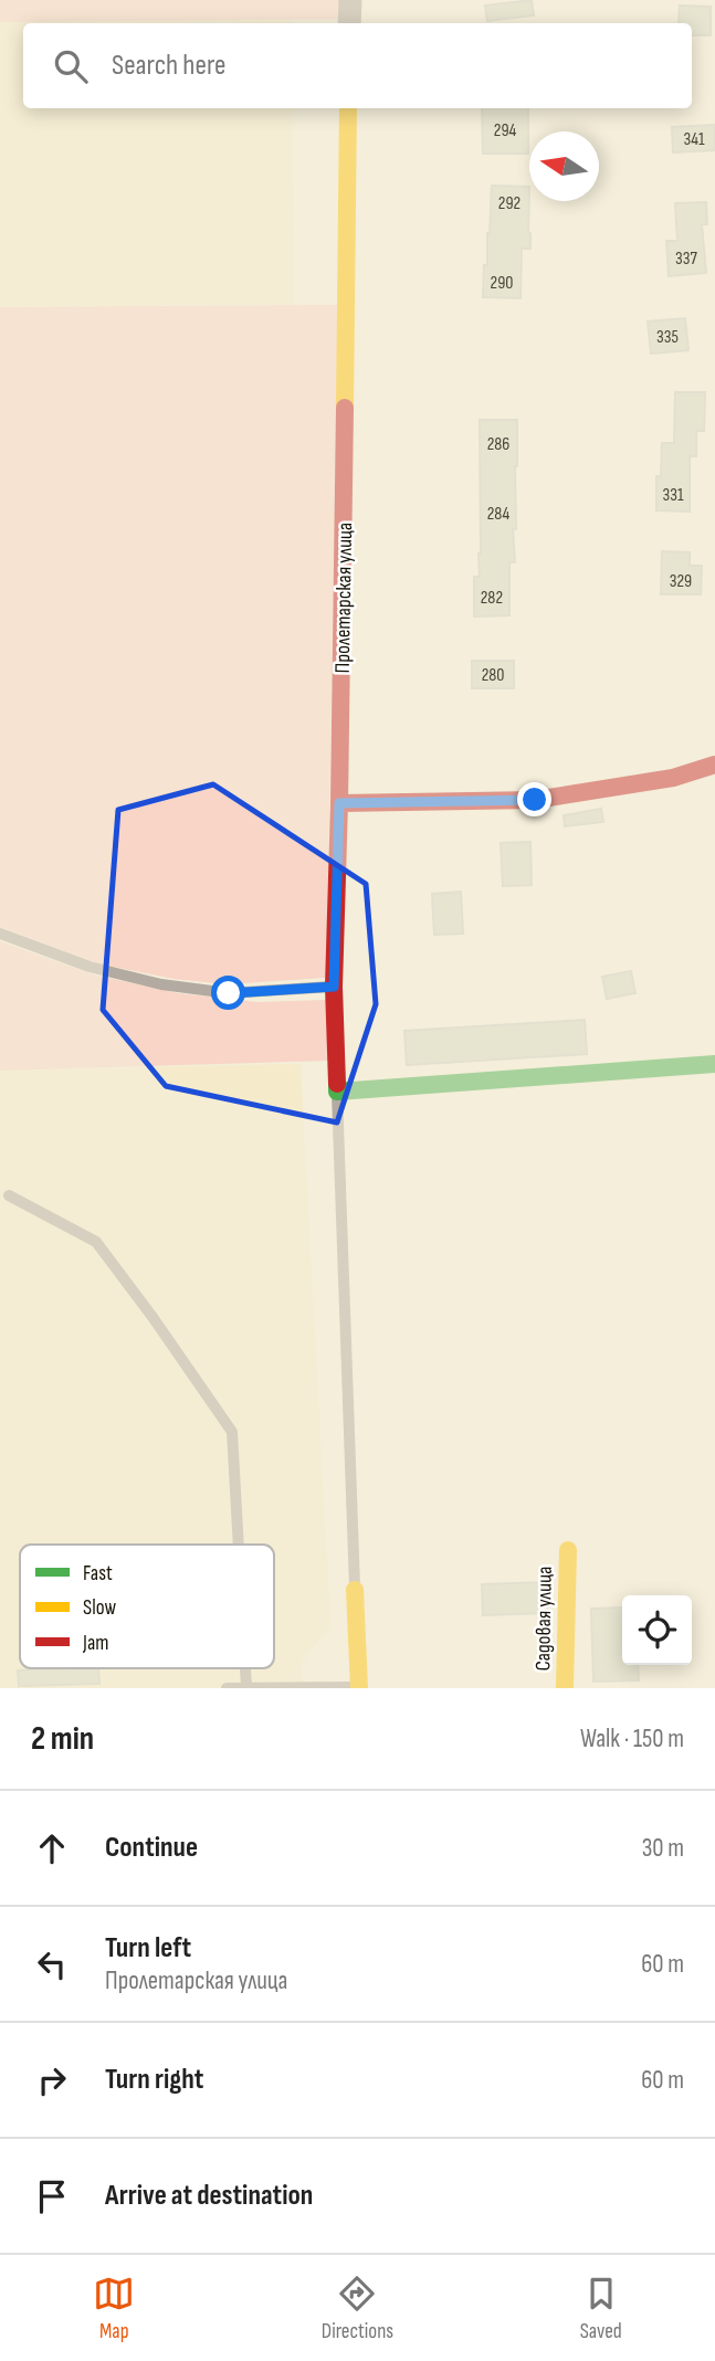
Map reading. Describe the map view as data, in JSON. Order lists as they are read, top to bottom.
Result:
{
  "streets": {
    "street": ["Пролетарская улица", "Садовая улица"]
  },
  "house_numbers": [
    "294",
    "341",
    "292",
    "337",
    "290",
    "335",
    "286",
    "331",
    "284",
    "329",
    "282",
    "280"
  ],
  "legend": ["Fast", "Slow", "Jam"],
  "north": "left",
  "page": {
    "search": "Search here",
    "heading": ["2 min", "Walk · 150 m"],
    "list": [
      ["Continue", "30 m"],
      ["Turn left", "Пролетарская улица", "60 m"],
      ["Turn right", "60 m"],
      "Arrive at destination"
    ],
    "nav": ["Map", "Directions", "Saved"]
  }
}
